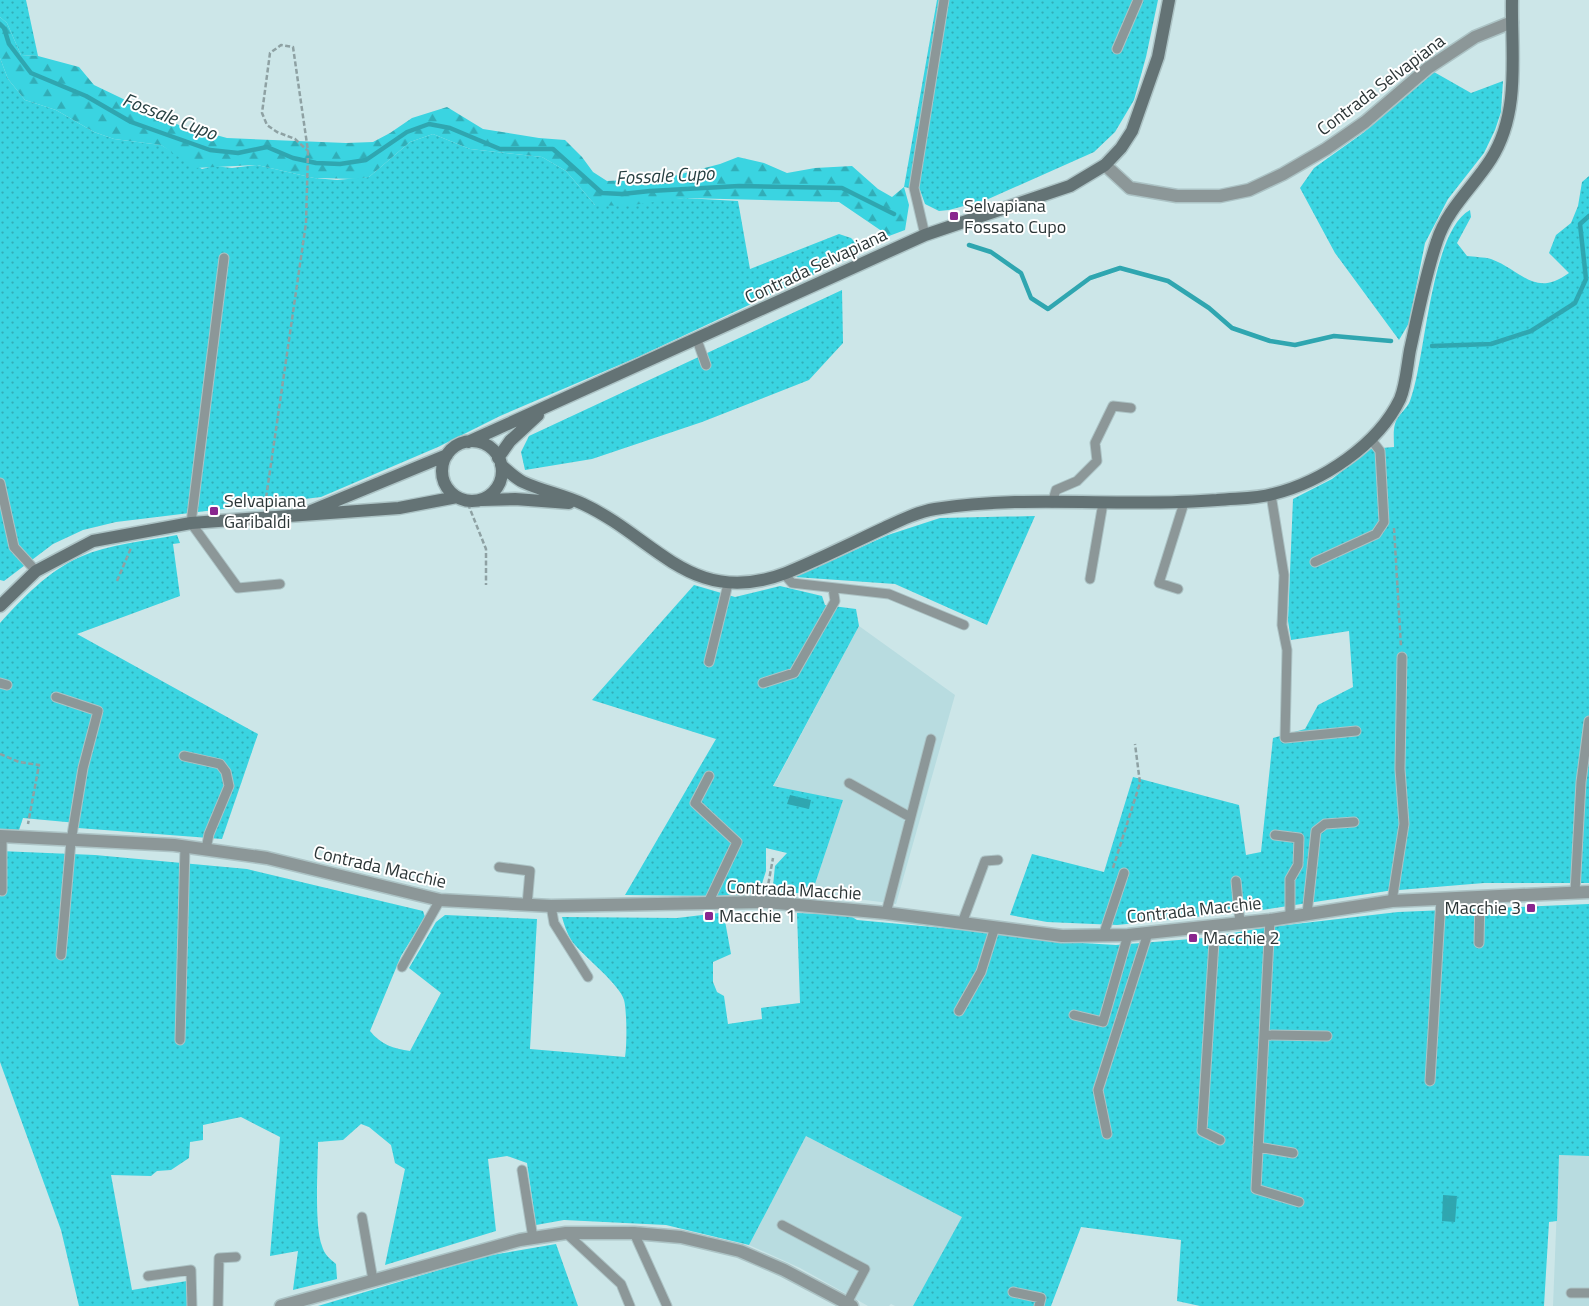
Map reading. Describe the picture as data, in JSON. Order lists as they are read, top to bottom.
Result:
{
  "streets": {
    "main road": ["Contrada Selvapiana"],
    "street": ["Contrada Macchie"]
  },
  "water": ["Fossale Cupo"],
  "places": {
    "transit": [
      "Selvapiana Fossato Cupo",
      "Selvapiana Garibaldi",
      "Macchie 3",
      "Macchie 1",
      "Macchie 2"
    ]
  }
}
